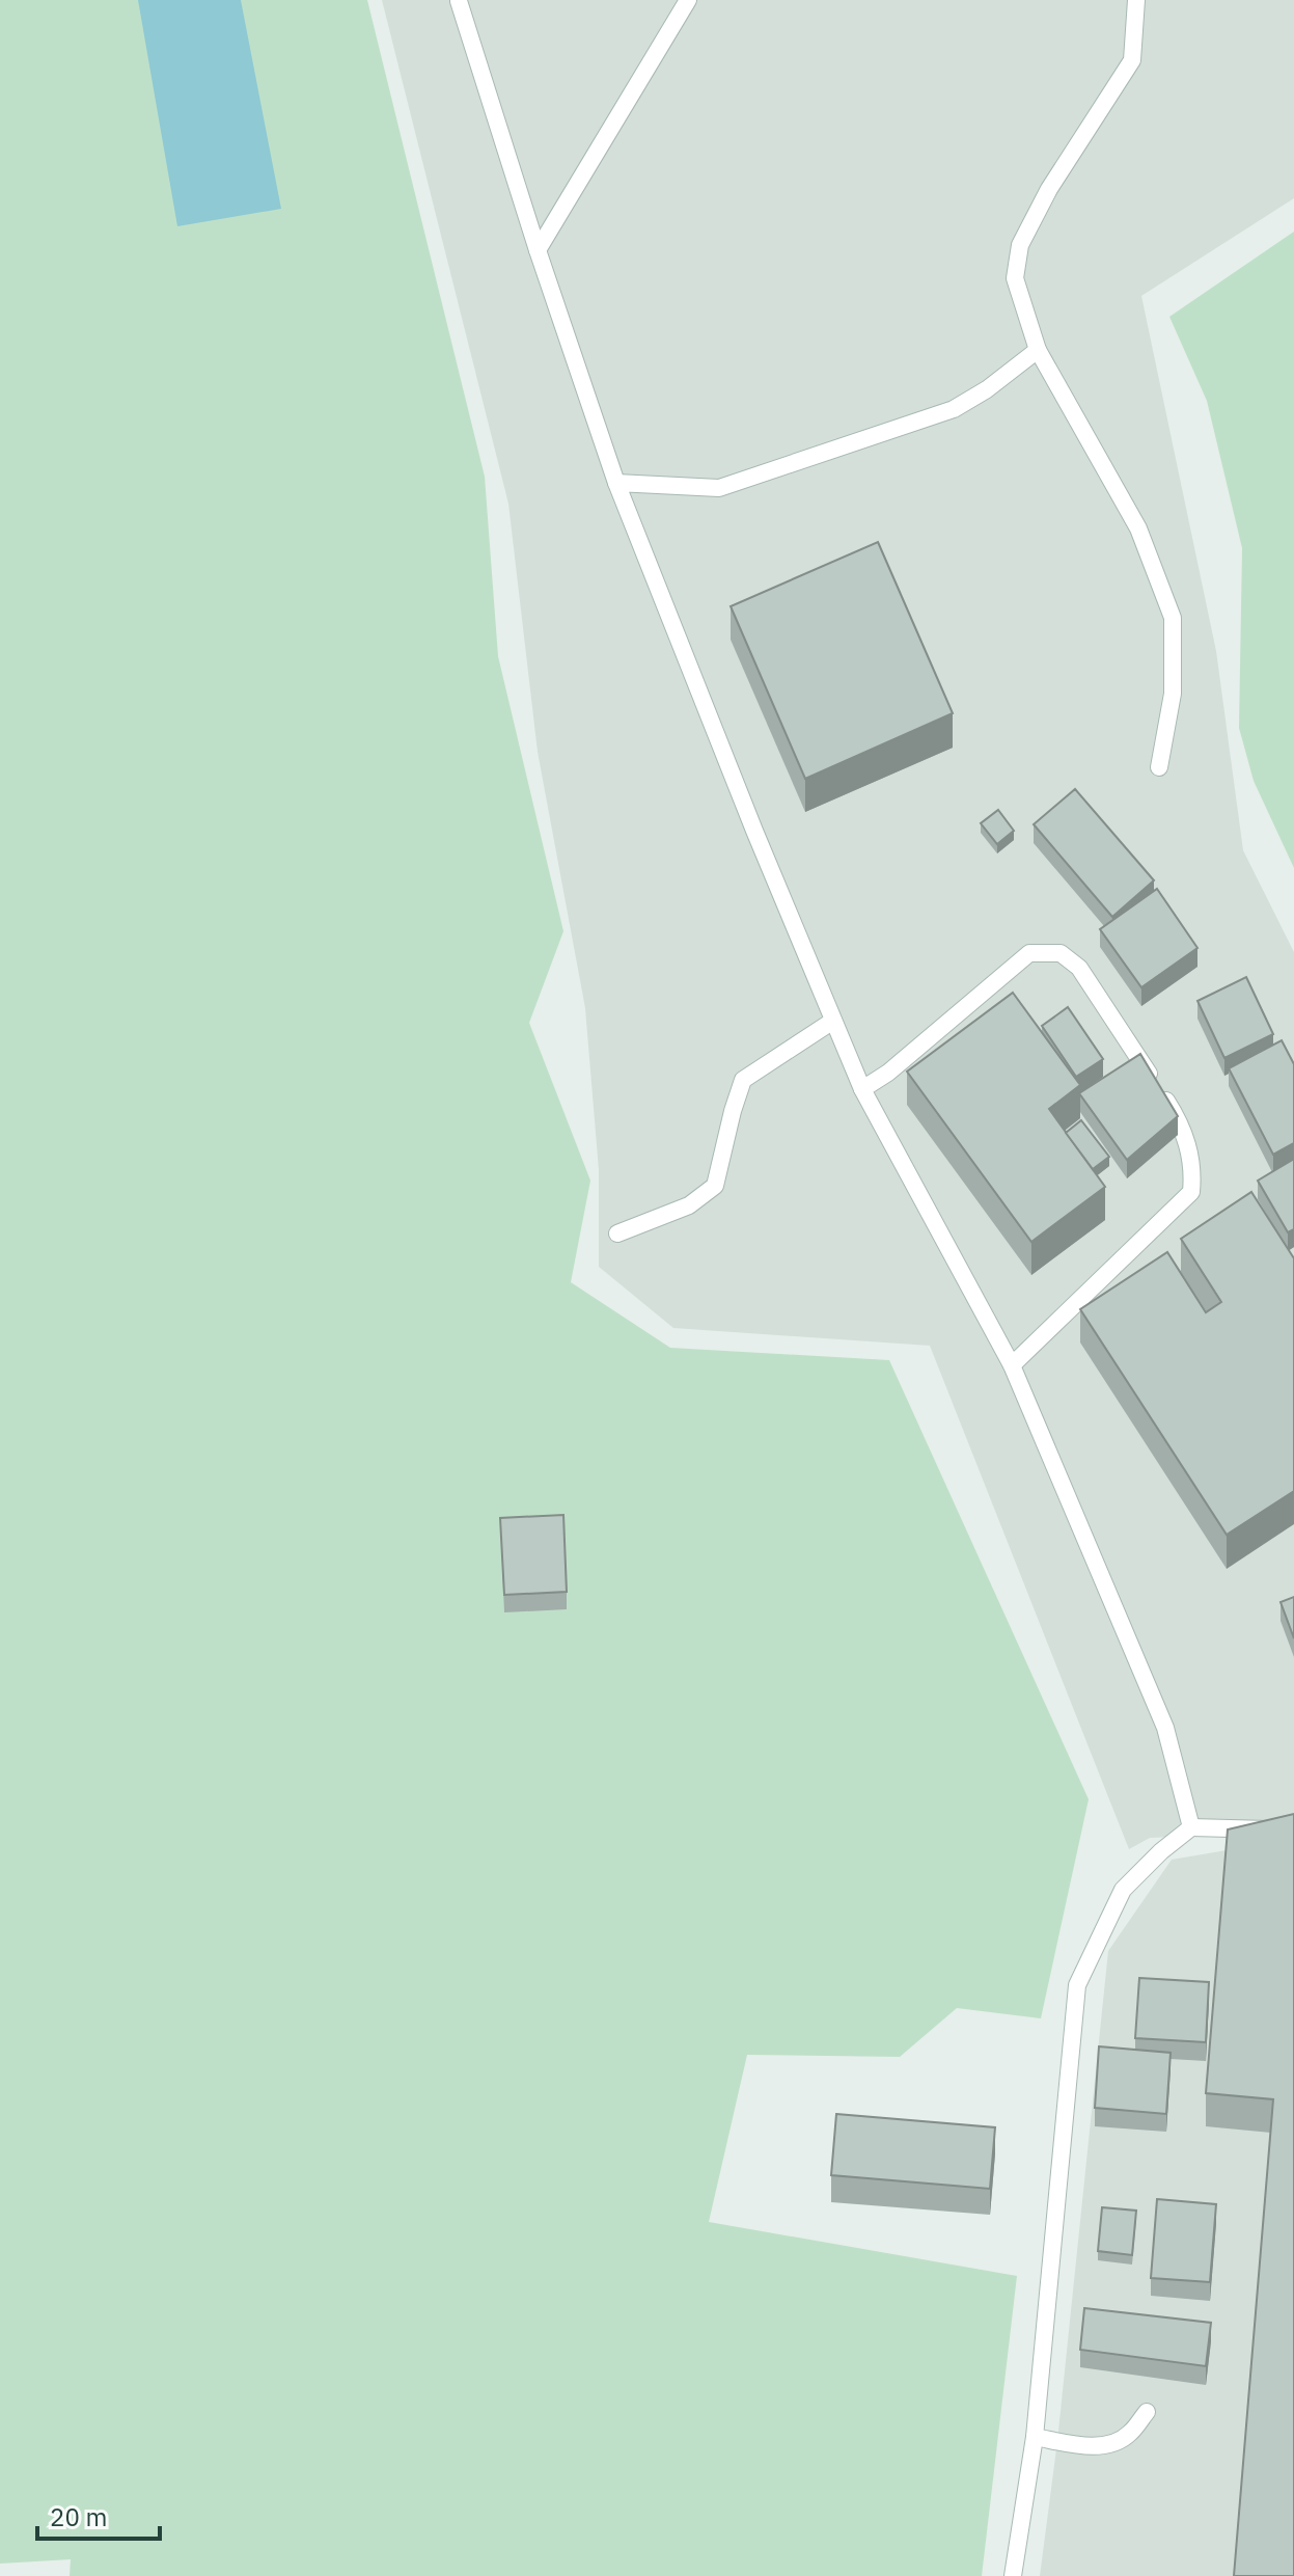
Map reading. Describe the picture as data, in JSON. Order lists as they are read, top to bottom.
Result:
{
  "scale_bar": "20 m"
}
